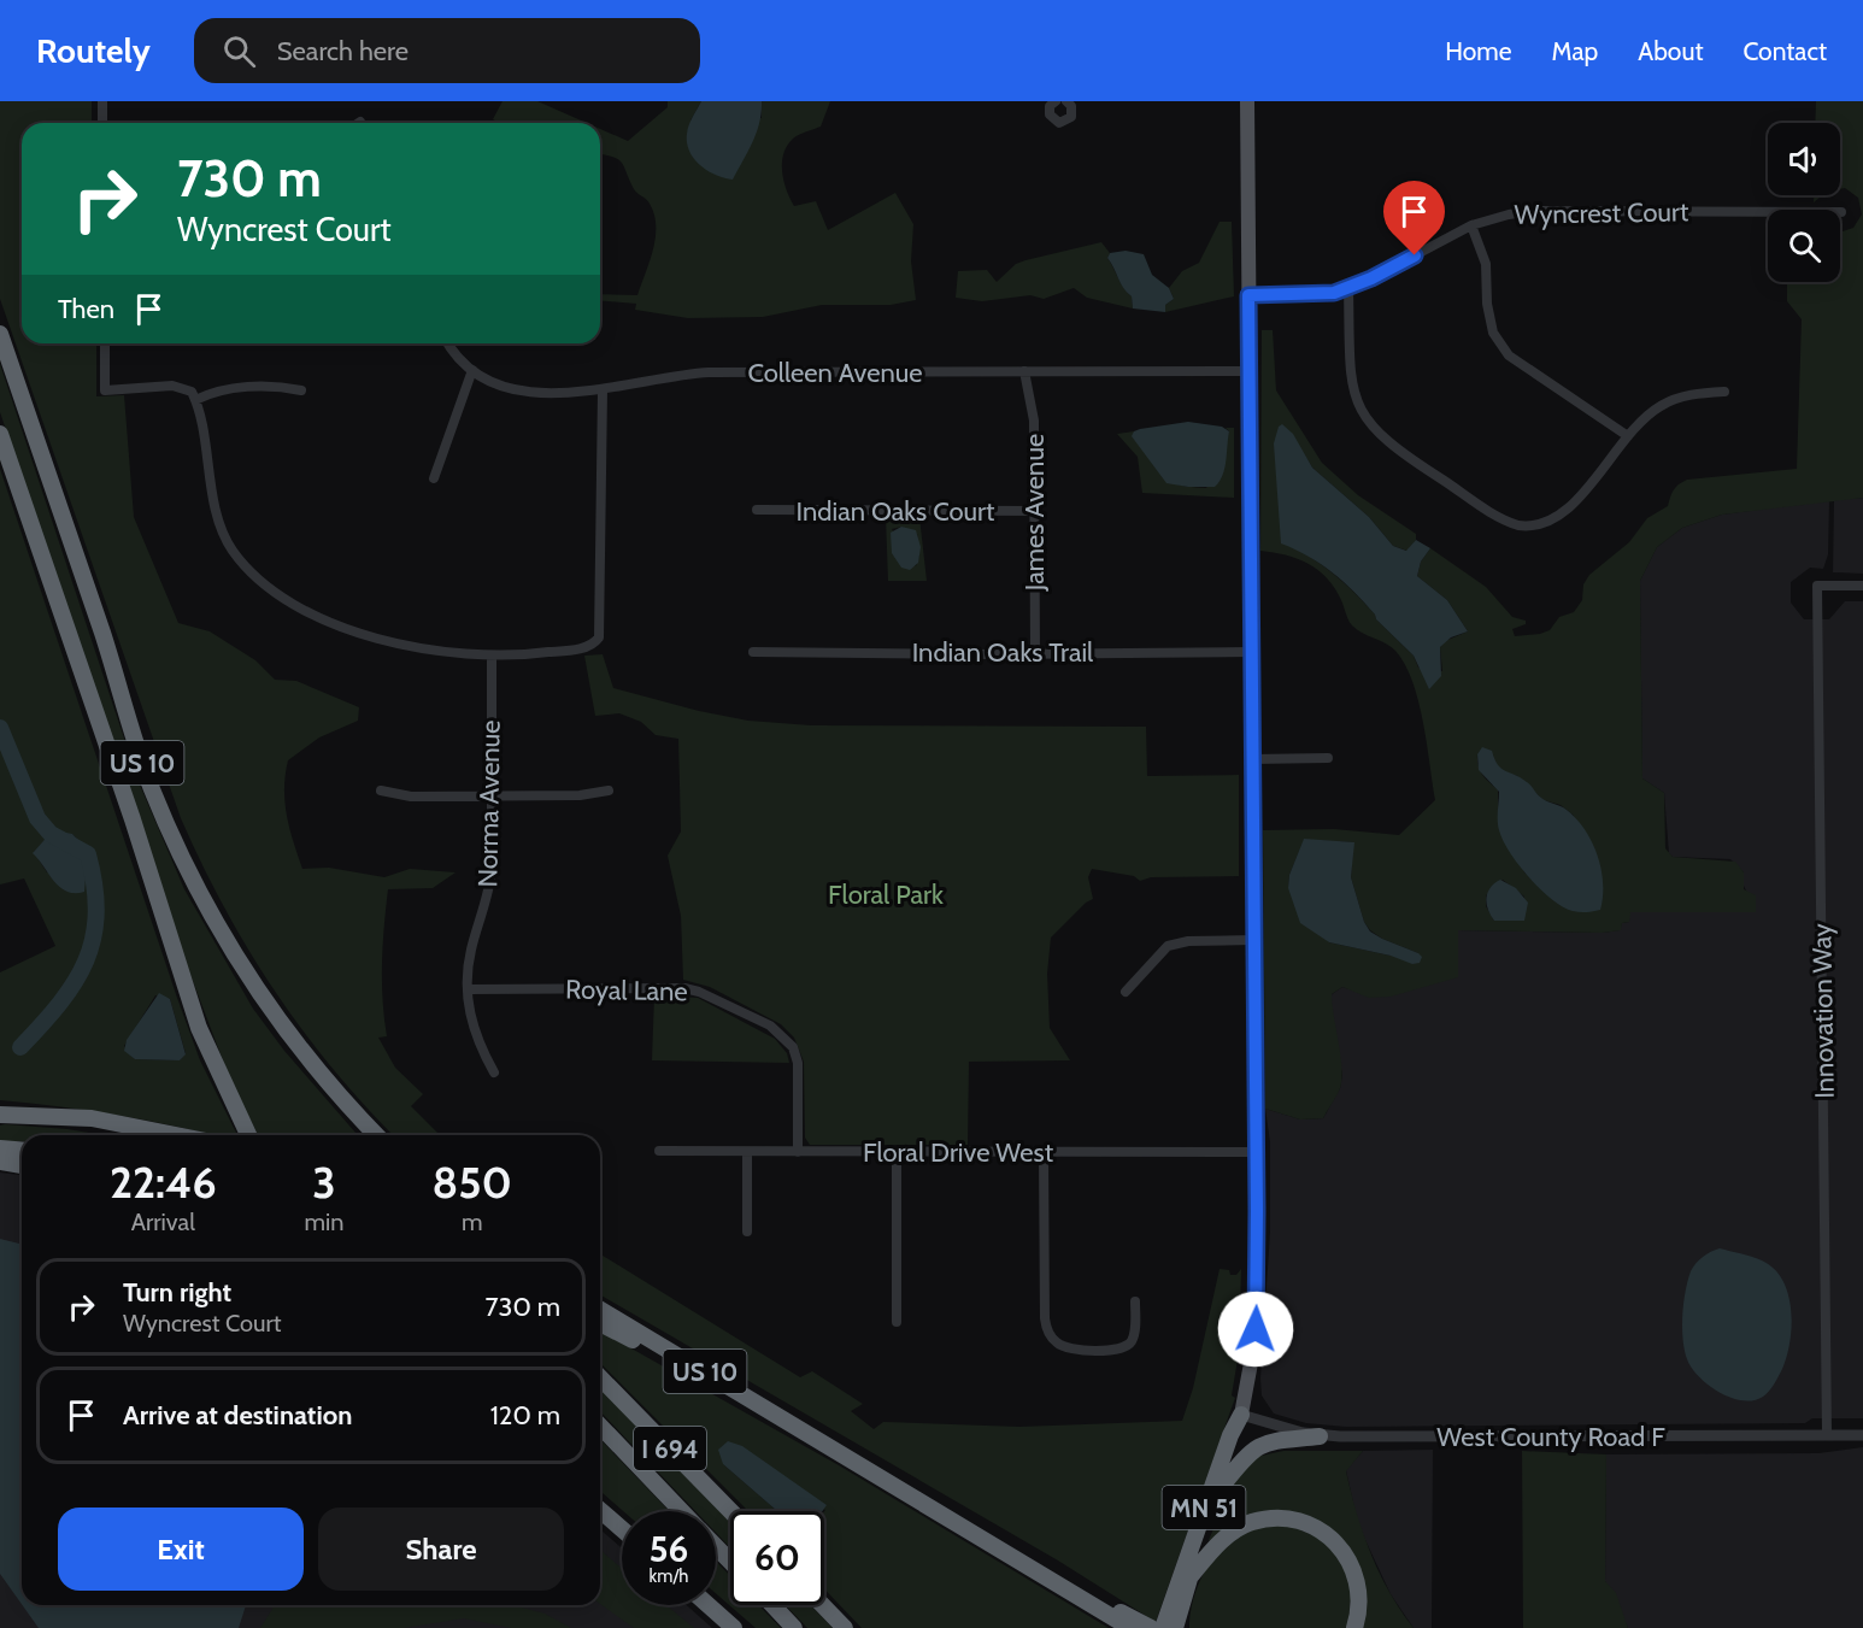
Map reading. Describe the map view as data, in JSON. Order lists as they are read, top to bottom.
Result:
{
  "streets": {
    "highway": ["US 10", "I 694", "MN 51"],
    "street": [
      "Wyncrest Court",
      "Colleen Avenue",
      "Indian Oaks Court",
      "James Avenue",
      "Indian Oaks Trail",
      "Norma Avenue",
      "Royal Lane",
      "Innovation Way",
      "Floral Drive West",
      "West County Road F"
    ]
  },
  "crossings": [
    ["Colleen Avenue", "James Avenue"],
    ["Indian Oaks Court", "James Avenue"],
    ["James Avenue", "Indian Oaks Trail"],
    ["Norma Avenue", "Royal Lane"],
    ["Royal Lane", "Floral Drive West"],
    ["Innovation Way", "West County Road F"],
    ["West County Road F", "MN 51"]
  ],
  "parks": ["Floral Park"],
  "page": {
    "header": "Routely",
    "search": "Search here",
    "nav": [
      "Home",
      "Map",
      "About",
      "Contact"
    ],
    "turn": ["730 m", "Wyncrest Court"],
    "then": "Then",
    "eta": [
      "22:46",
      "Arrival",
      "3",
      "min",
      "850",
      "m"
    ],
    "list": [
      {
        "name": "Turn right",
        "note": "Wyncrest Court",
        "value": "730 m"
      },
      {
        "name": "Arrive at destination",
        "value": "120 m"
      }
    ],
    "buttons": ["Exit", "Share"],
    "speed": "56 km/h",
    "limit": "60"
  }
}
